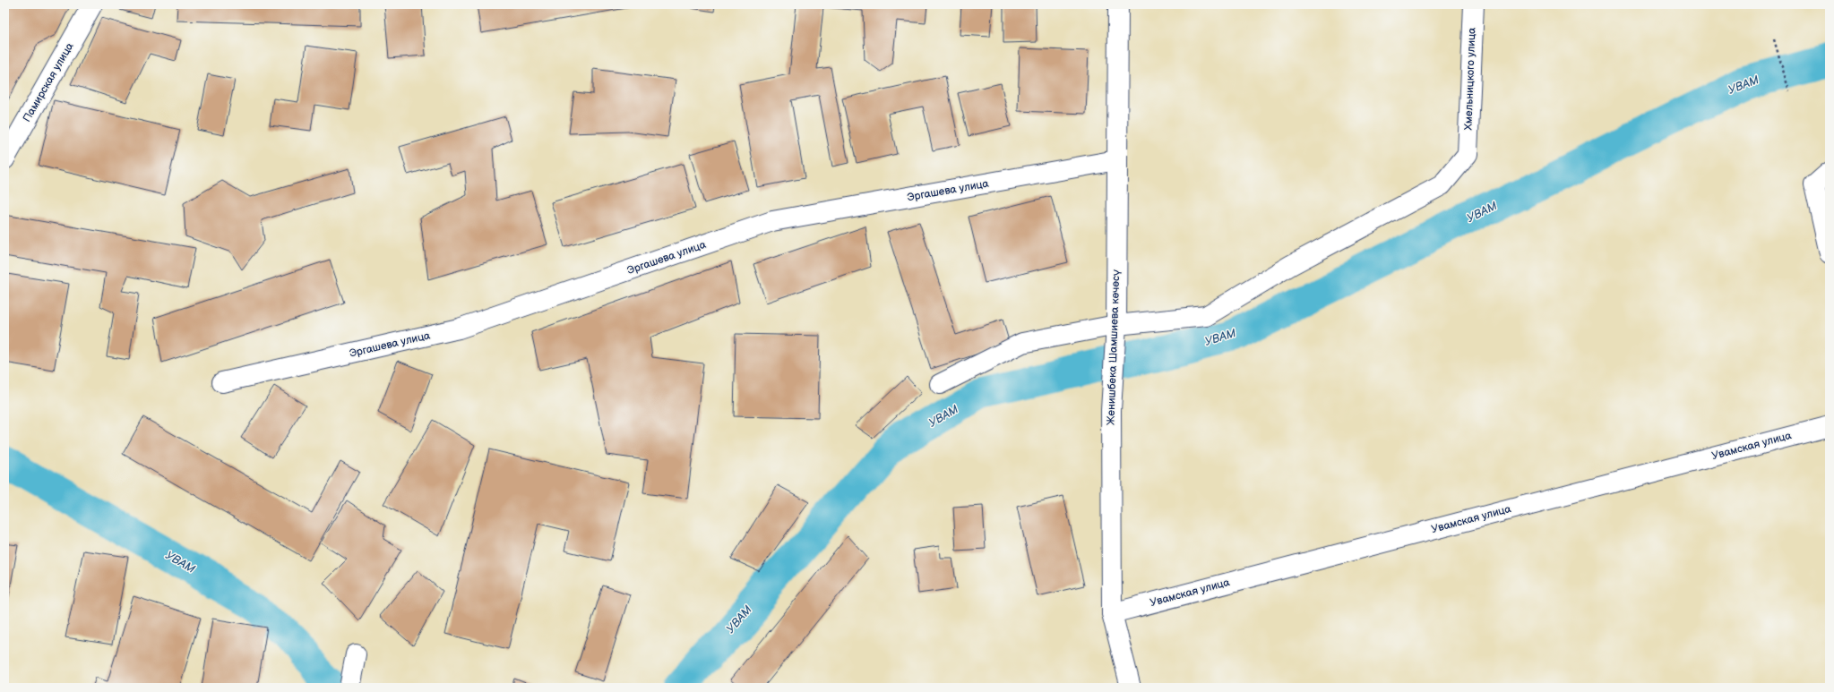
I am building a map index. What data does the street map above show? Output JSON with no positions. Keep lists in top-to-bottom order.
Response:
{
  "streets": {
    "street": [
      "Хмельницкого улица",
      "Памирская улица",
      "Эргашева улица",
      "Женишбека Шамшиева көчөсү",
      "Увамская улица"
    ]
  },
  "crossings": [
    ["Хмельницкого улица", "Женишбека Шамшиева көчөсү"],
    ["Эргашева улица", "Женишбека Шамшиева көчөсү"],
    ["Женишбека Шамшиева көчөсү", "Увамская улица"]
  ],
  "water": ["УВАМ"]
}
